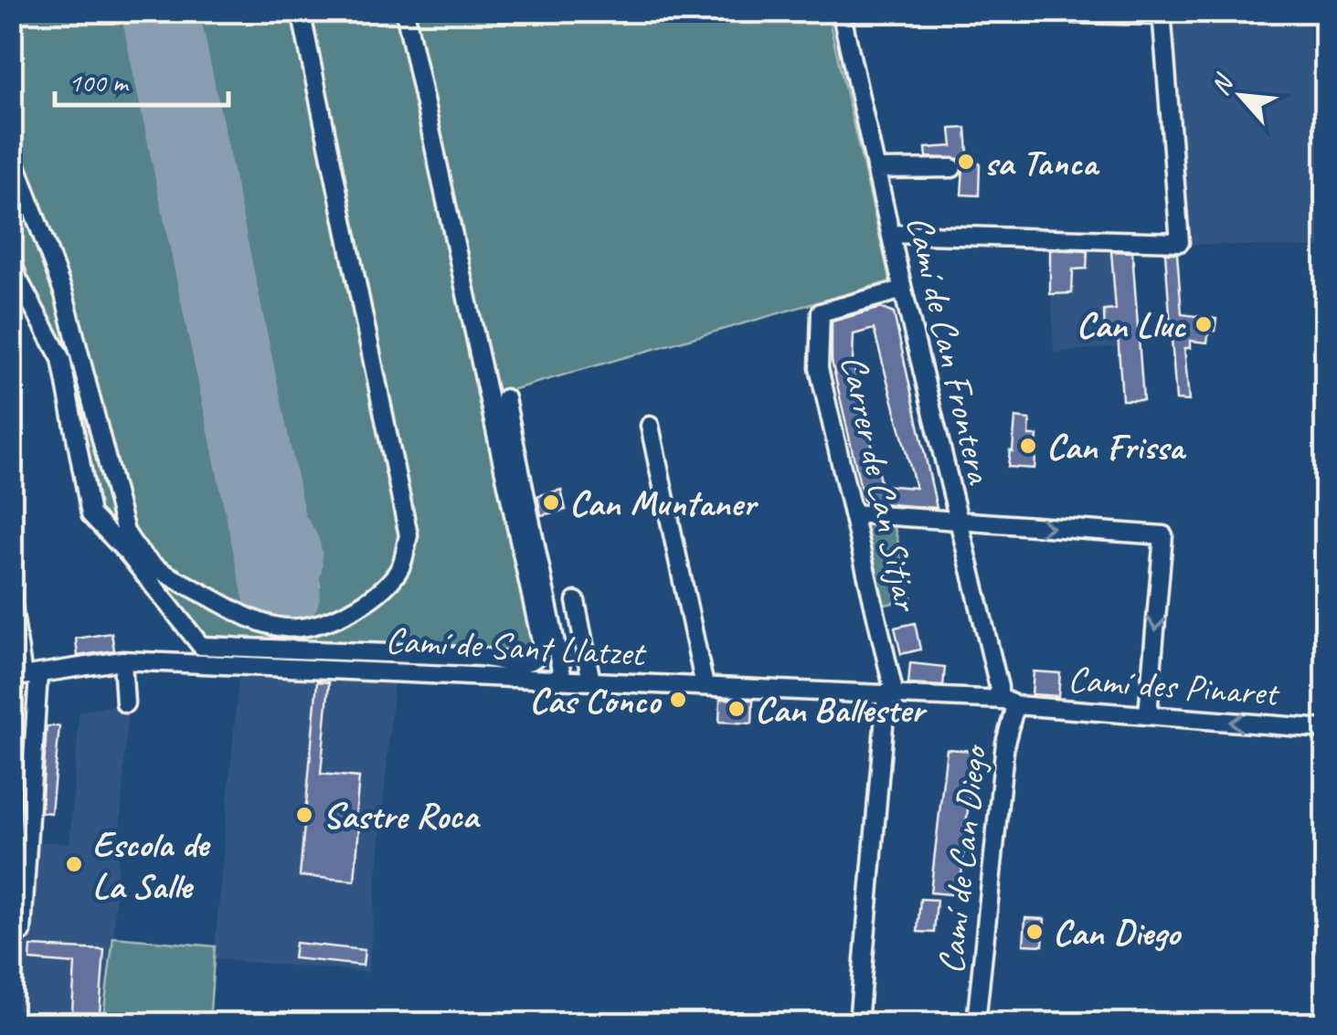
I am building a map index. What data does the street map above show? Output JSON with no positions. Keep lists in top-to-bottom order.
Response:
{
  "streets": {
    "street": [
      "Camí de Can Frontera",
      "Carrer de Can Sitjar",
      "Camí de Sant Llatzet",
      "Camí des Pinaret",
      "Camí de Can Diego"
    ]
  },
  "crossings": [
    ["Camí de Can Frontera", "Carrer de Can Sitjar"],
    ["Camí de Can Frontera", "Camí de Sant Llatzet"],
    ["Camí de Can Frontera", "Camí des Pinaret"],
    ["Camí de Can Frontera", "Camí de Can Diego"],
    ["Carrer de Can Sitjar", "Camí de Sant Llatzet"],
    ["Camí de Sant Llatzet", "Camí des Pinaret"],
    ["Camí de Sant Llatzet", "Camí de Can Diego"],
    ["Camí des Pinaret", "Camí de Can Diego"]
  ],
  "one_way": ["Camí des Pinaret"],
  "places": [
    "sa Tanca",
    "Can Lluc",
    "Can Frissa",
    "Can Muntaner",
    "Cas Conco",
    "Can Ballester",
    "Sastre Roca",
    "Escola de La Salle",
    "Can Diego"
  ],
  "scale_bar": "100 m",
  "north": "top left"
}
